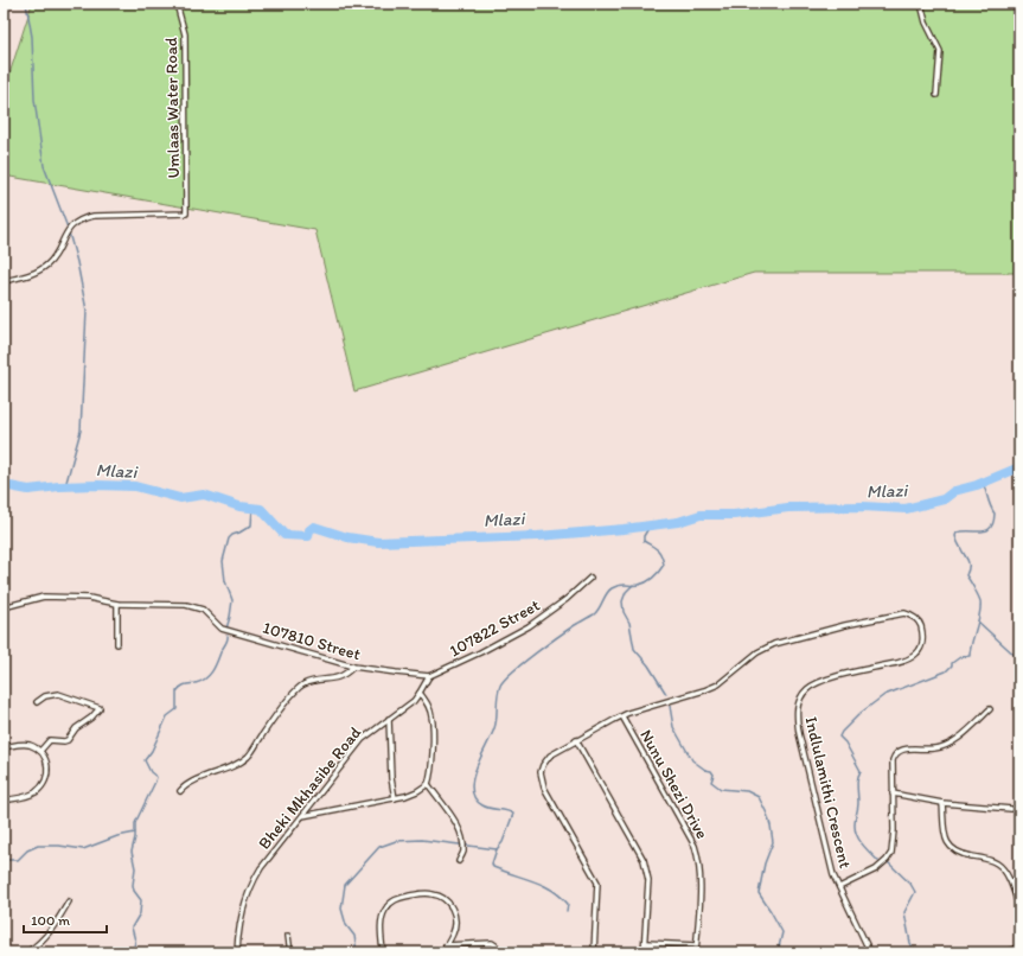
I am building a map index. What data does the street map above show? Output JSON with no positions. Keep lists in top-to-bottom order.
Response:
{
  "streets": {
    "street": [
      "Umlaas Water Road",
      "107822 Street",
      "107810 Street",
      "Nunu Shezi Drive",
      "Bheki Mkhasibe Road",
      "Indlulamithi Crescent"
    ]
  },
  "crossings": [
    ["107822 Street", "107810 Street"],
    ["107822 Street", "Bheki Mkhasibe Road"],
    ["107810 Street", "Bheki Mkhasibe Road"],
    ["Nunu Shezi Drive", "Indlulamithi Crescent"]
  ],
  "water": ["Mlazi"],
  "scale_bar": "100 m"
}
